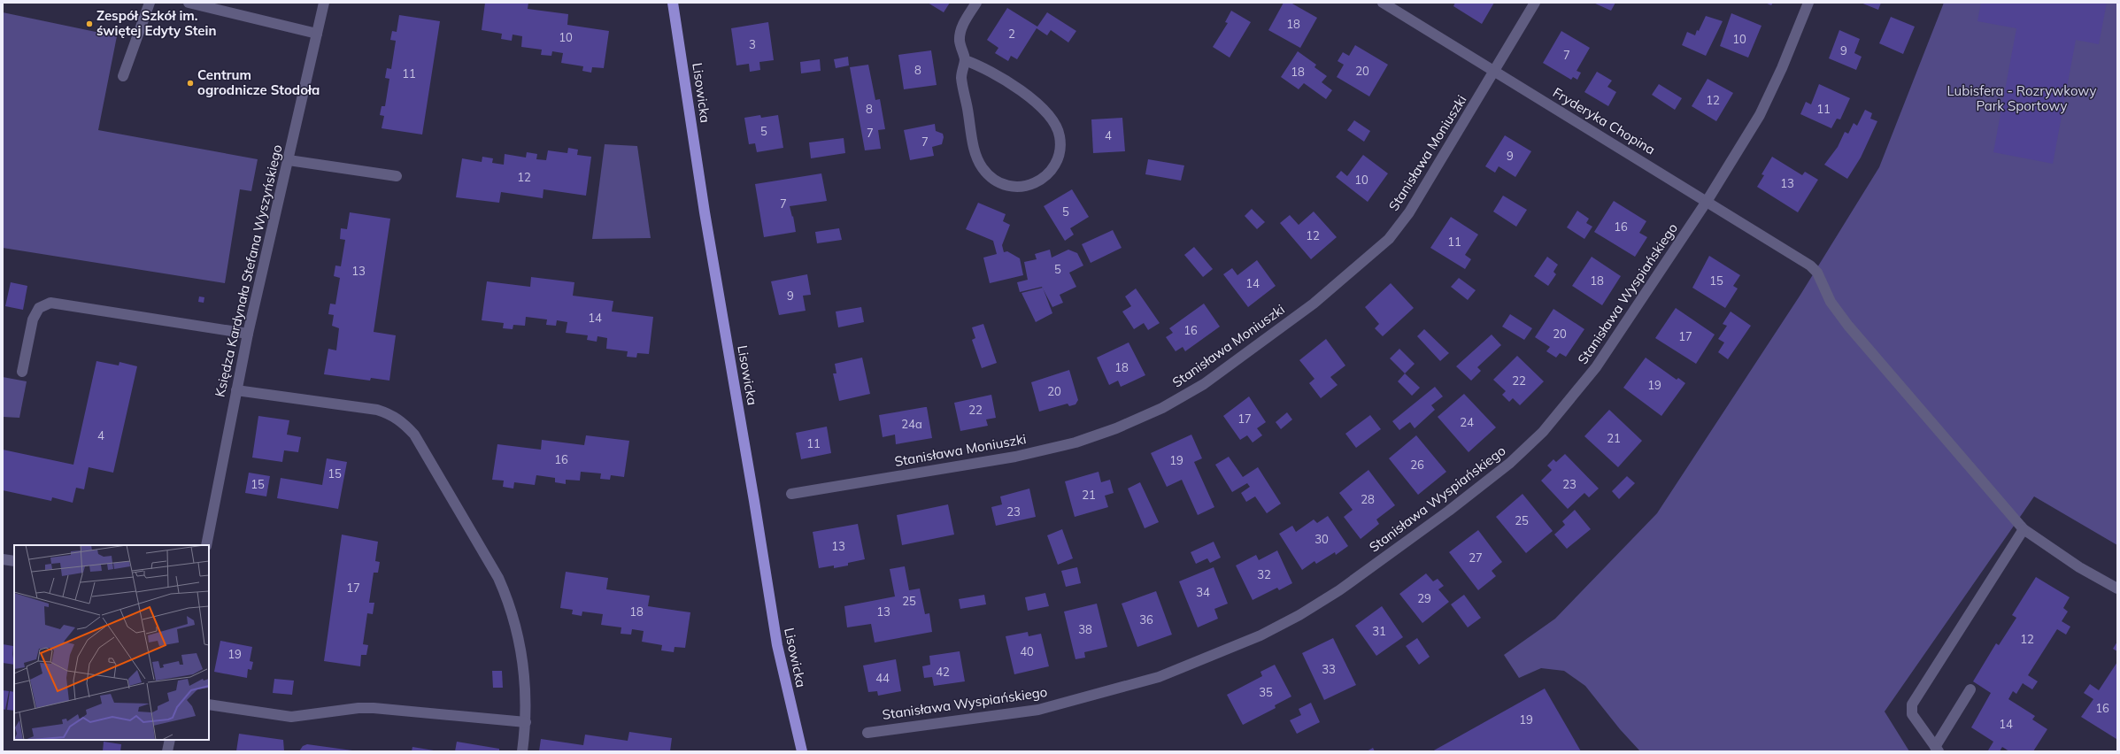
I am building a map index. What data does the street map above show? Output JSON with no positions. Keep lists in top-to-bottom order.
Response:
{
  "streets": {
    "main road": ["Lisowicka"],
    "street": [
      "Fryderyka Chopina",
      "Stanisława Moniuszki",
      "Księdza Kardynała Stefana Wyszyńskiego",
      "Stanisława Wyspiańskiego"
    ]
  },
  "crossings": [
    ["Fryderyka Chopina", "Stanisława Moniuszki"],
    ["Fryderyka Chopina", "Stanisława Wyspiańskiego"]
  ],
  "parks": ["Lubisfera - Rozrywkowy Park Sportowy"],
  "places": ["Zespół Szkół im. świętej Edyty Stein", "Centrum ogrodnicze Stodoła"],
  "house_numbers": [
    "18",
    "2",
    "10",
    "10",
    "3",
    "9",
    "7",
    "8",
    "20",
    "18",
    "11",
    "12",
    "8",
    "11",
    "5",
    "7",
    "4",
    "7",
    "9",
    "12",
    "10",
    "13",
    "7",
    "5",
    "16",
    "12",
    "11",
    "5",
    "13",
    "18",
    "15",
    "14",
    "9",
    "14",
    "16",
    "20",
    "17",
    "18",
    "22",
    "19",
    "20",
    "22",
    "17",
    "24",
    "24a",
    "4",
    "21",
    "11",
    "16",
    "19",
    "26",
    "15",
    "15",
    "23",
    "21",
    "28",
    "23",
    "25",
    "30",
    "13",
    "27",
    "32",
    "17",
    "34",
    "29",
    "25",
    "18",
    "13",
    "36",
    "38",
    "31",
    "12",
    "40",
    "19",
    "33",
    "42",
    "44",
    "35",
    "16",
    "19",
    "14"
  ]
}
